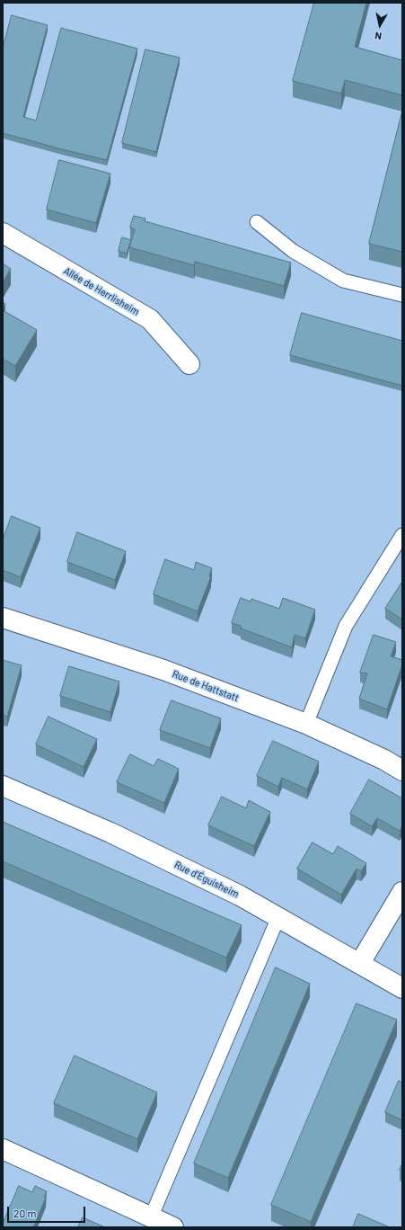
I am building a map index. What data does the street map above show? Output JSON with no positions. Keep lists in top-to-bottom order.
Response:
{
  "streets": {
    "street": ["Allée de Herrlisheim", "Rue de Hattstatt", "Rue d'Éguisheim"]
  },
  "scale_bar": "20 m",
  "north": "bottom"
}
